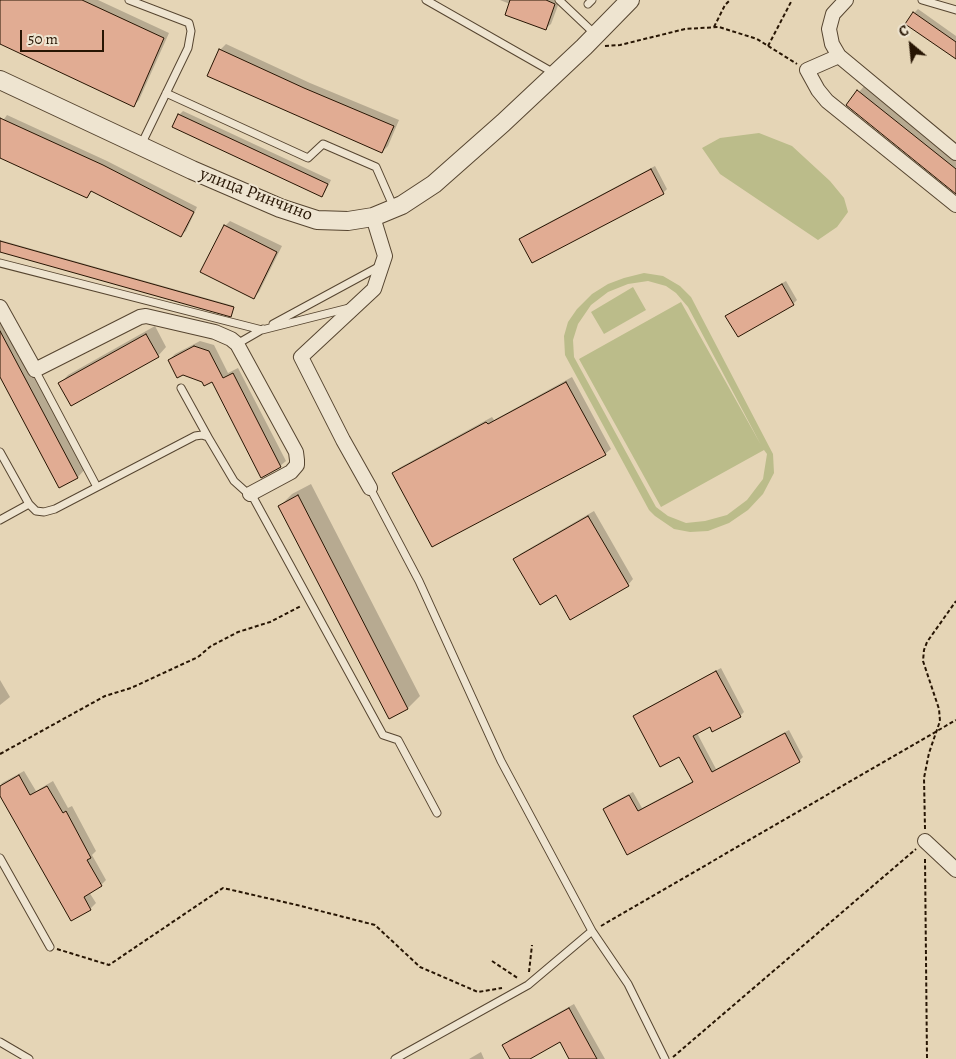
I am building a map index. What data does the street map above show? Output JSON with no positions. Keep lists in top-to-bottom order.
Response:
{
  "streets": {
    "street": ["улица Ринчино"]
  },
  "scale_bar": "50 m",
  "north": "top left"
}
